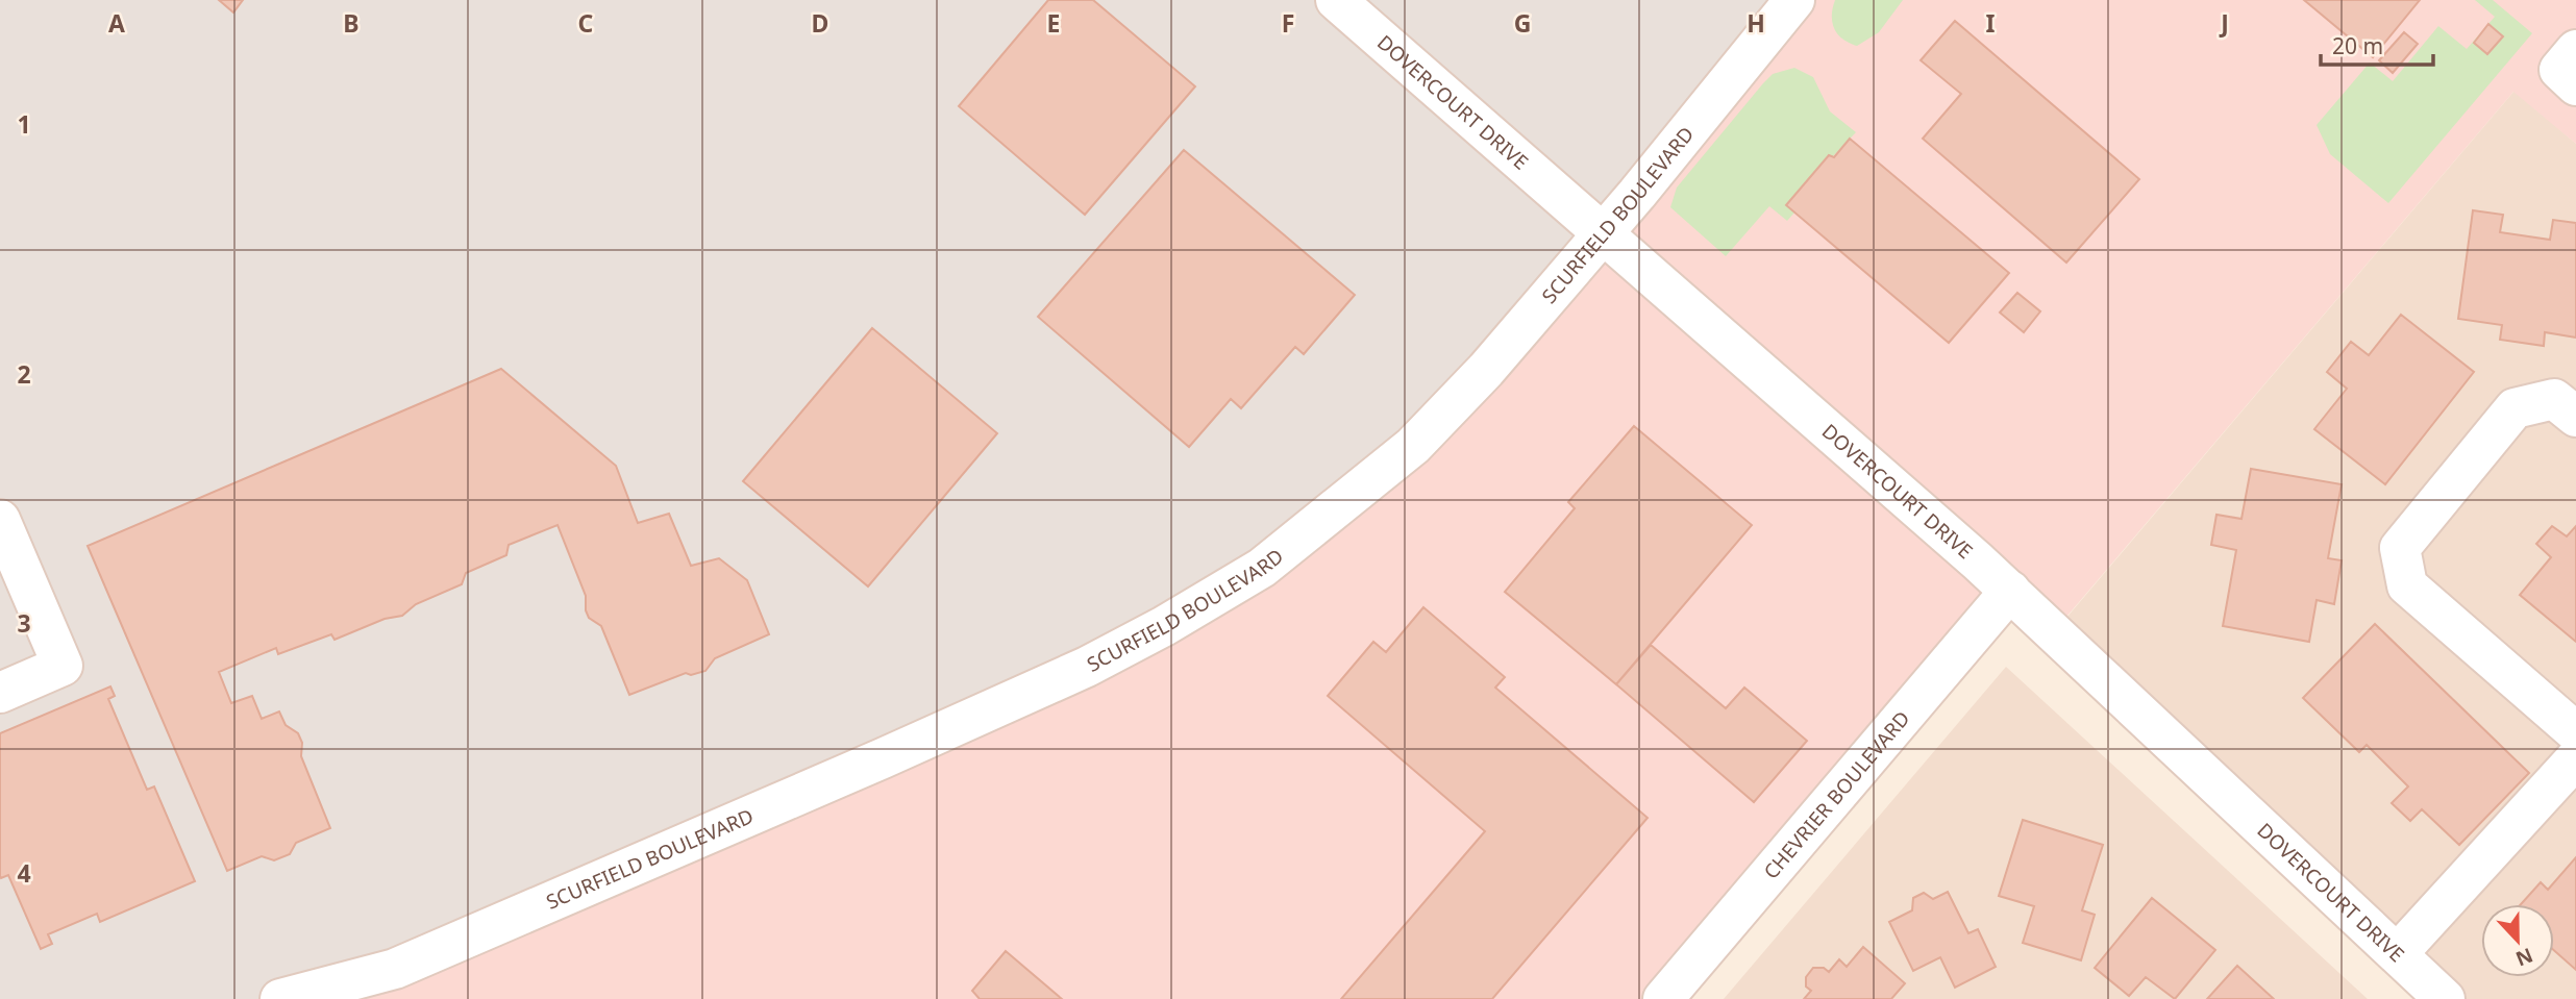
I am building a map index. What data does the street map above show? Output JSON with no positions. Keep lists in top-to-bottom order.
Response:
{
  "streets": {
    "street": ["DOVERCOURT DRIVE", "SCURFIELD BOULEVARD", "CHEVRIER BOULEVARD"]
  },
  "crossings": [
    ["DOVERCOURT DRIVE", "SCURFIELD BOULEVARD"],
    ["DOVERCOURT DRIVE", "CHEVRIER BOULEVARD"]
  ],
  "scale_bar": "20 m",
  "north": "bottom",
  "grid": {
    "columns": [
      "A",
      "B",
      "C",
      "D",
      "E",
      "F",
      "G",
      "H",
      "I",
      "J"
    ],
    "rows": [
      "1",
      "2",
      "3",
      "4"
    ]
  }
}
